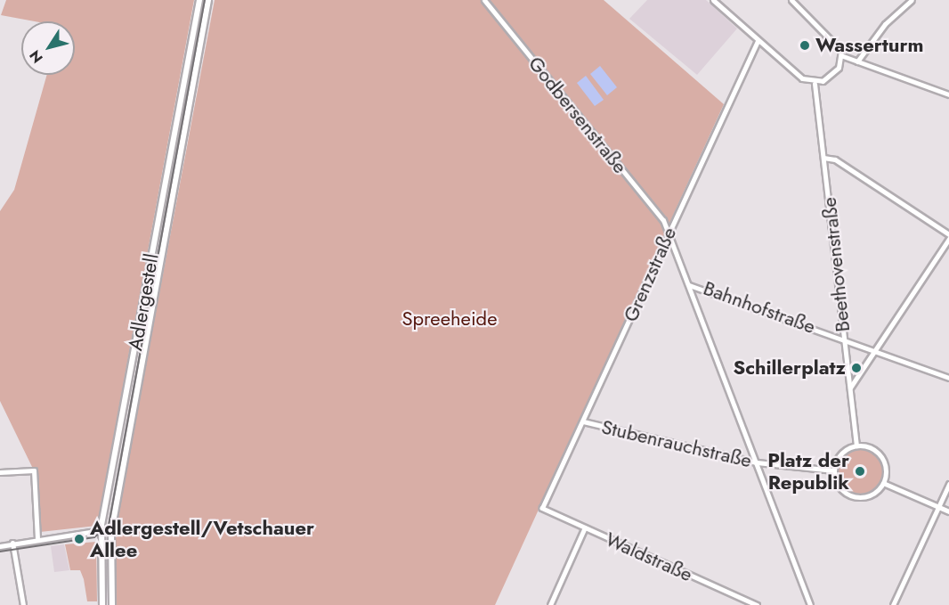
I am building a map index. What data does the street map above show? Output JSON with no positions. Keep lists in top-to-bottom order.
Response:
{
  "streets": {
    "main road": ["Adlergestell"],
    "street": [
      "Godbersenstraße",
      "Beethovenstraße",
      "Grenzstraße",
      "Bahnhofstraße",
      "Stubenrauchstraße",
      "Waldstraße"
    ]
  },
  "crossings": [
    ["Godbersenstraße", "Grenzstraße"],
    ["Godbersenstraße", "Bahnhofstraße"],
    ["Godbersenstraße", "Stubenrauchstraße"],
    ["Beethovenstraße", "Bahnhofstraße"],
    ["Beethovenstraße", "Stubenrauchstraße"],
    ["Grenzstraße", "Stubenrauchstraße"],
    ["Grenzstraße", "Waldstraße"]
  ],
  "parks": ["Spreeheide"],
  "places": [
    "Wasserturm",
    "Schillerplatz",
    "Platz der Republik",
    "Adlergestell/Vetschauer Allee"
  ],
  "north": "bottom left"
}
